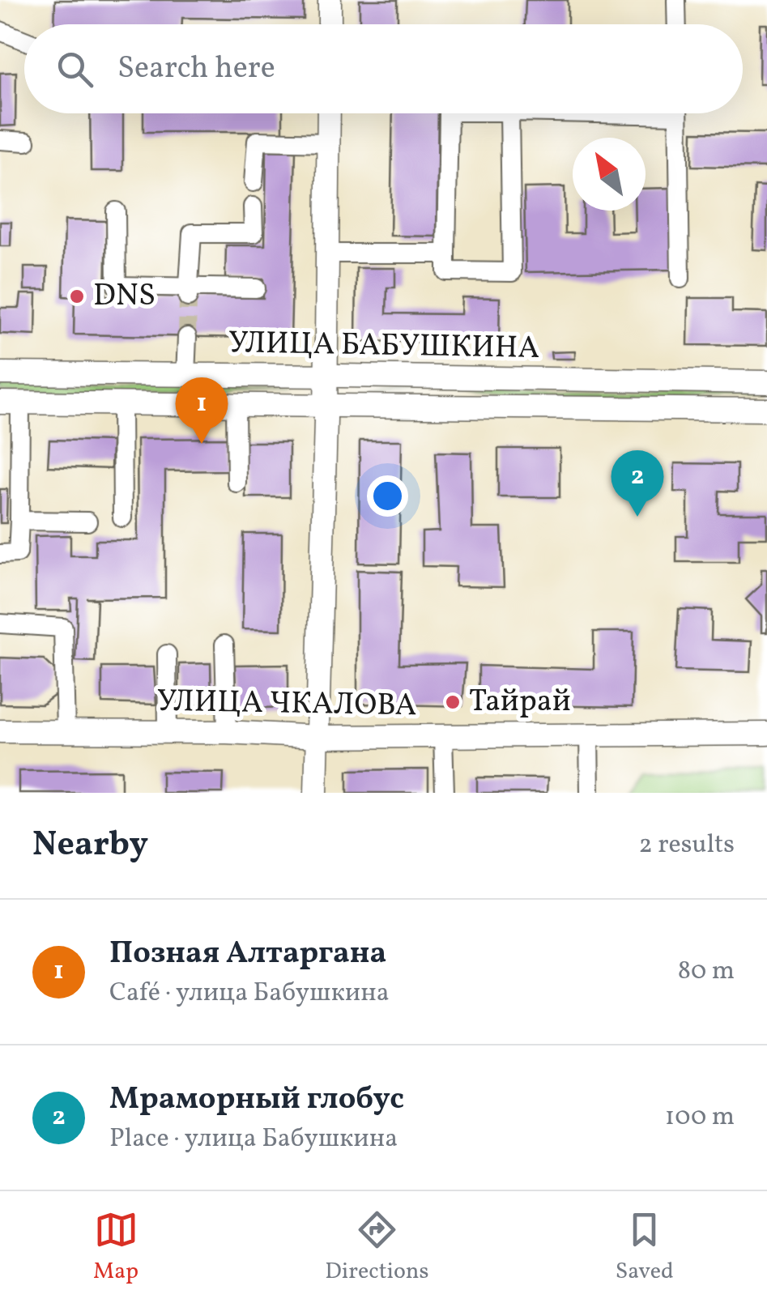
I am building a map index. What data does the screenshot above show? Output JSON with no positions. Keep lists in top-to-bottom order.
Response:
{
  "streets": {
    "main road": ["УЛИЦА БАБУШКИНА", "УЛИЦА ЧКАЛОВА"]
  },
  "places": ["DNS", "Тайрай"],
  "north": "top left",
  "page": {
    "search": "Search here",
    "pins": ["1", "2"],
    "heading": ["Nearby", "2 results"],
    "list": [
      {
        "mark": "1",
        "name": "Позная Алтаргана",
        "note": "Café · улица Бабушкина",
        "value": "80 m"
      },
      {
        "mark": "2",
        "name": "Мраморный глобус",
        "note": "Place · улица Бабушкина",
        "value": "100 m"
      }
    ],
    "nav": ["Map", "Directions", "Saved"]
  }
}
